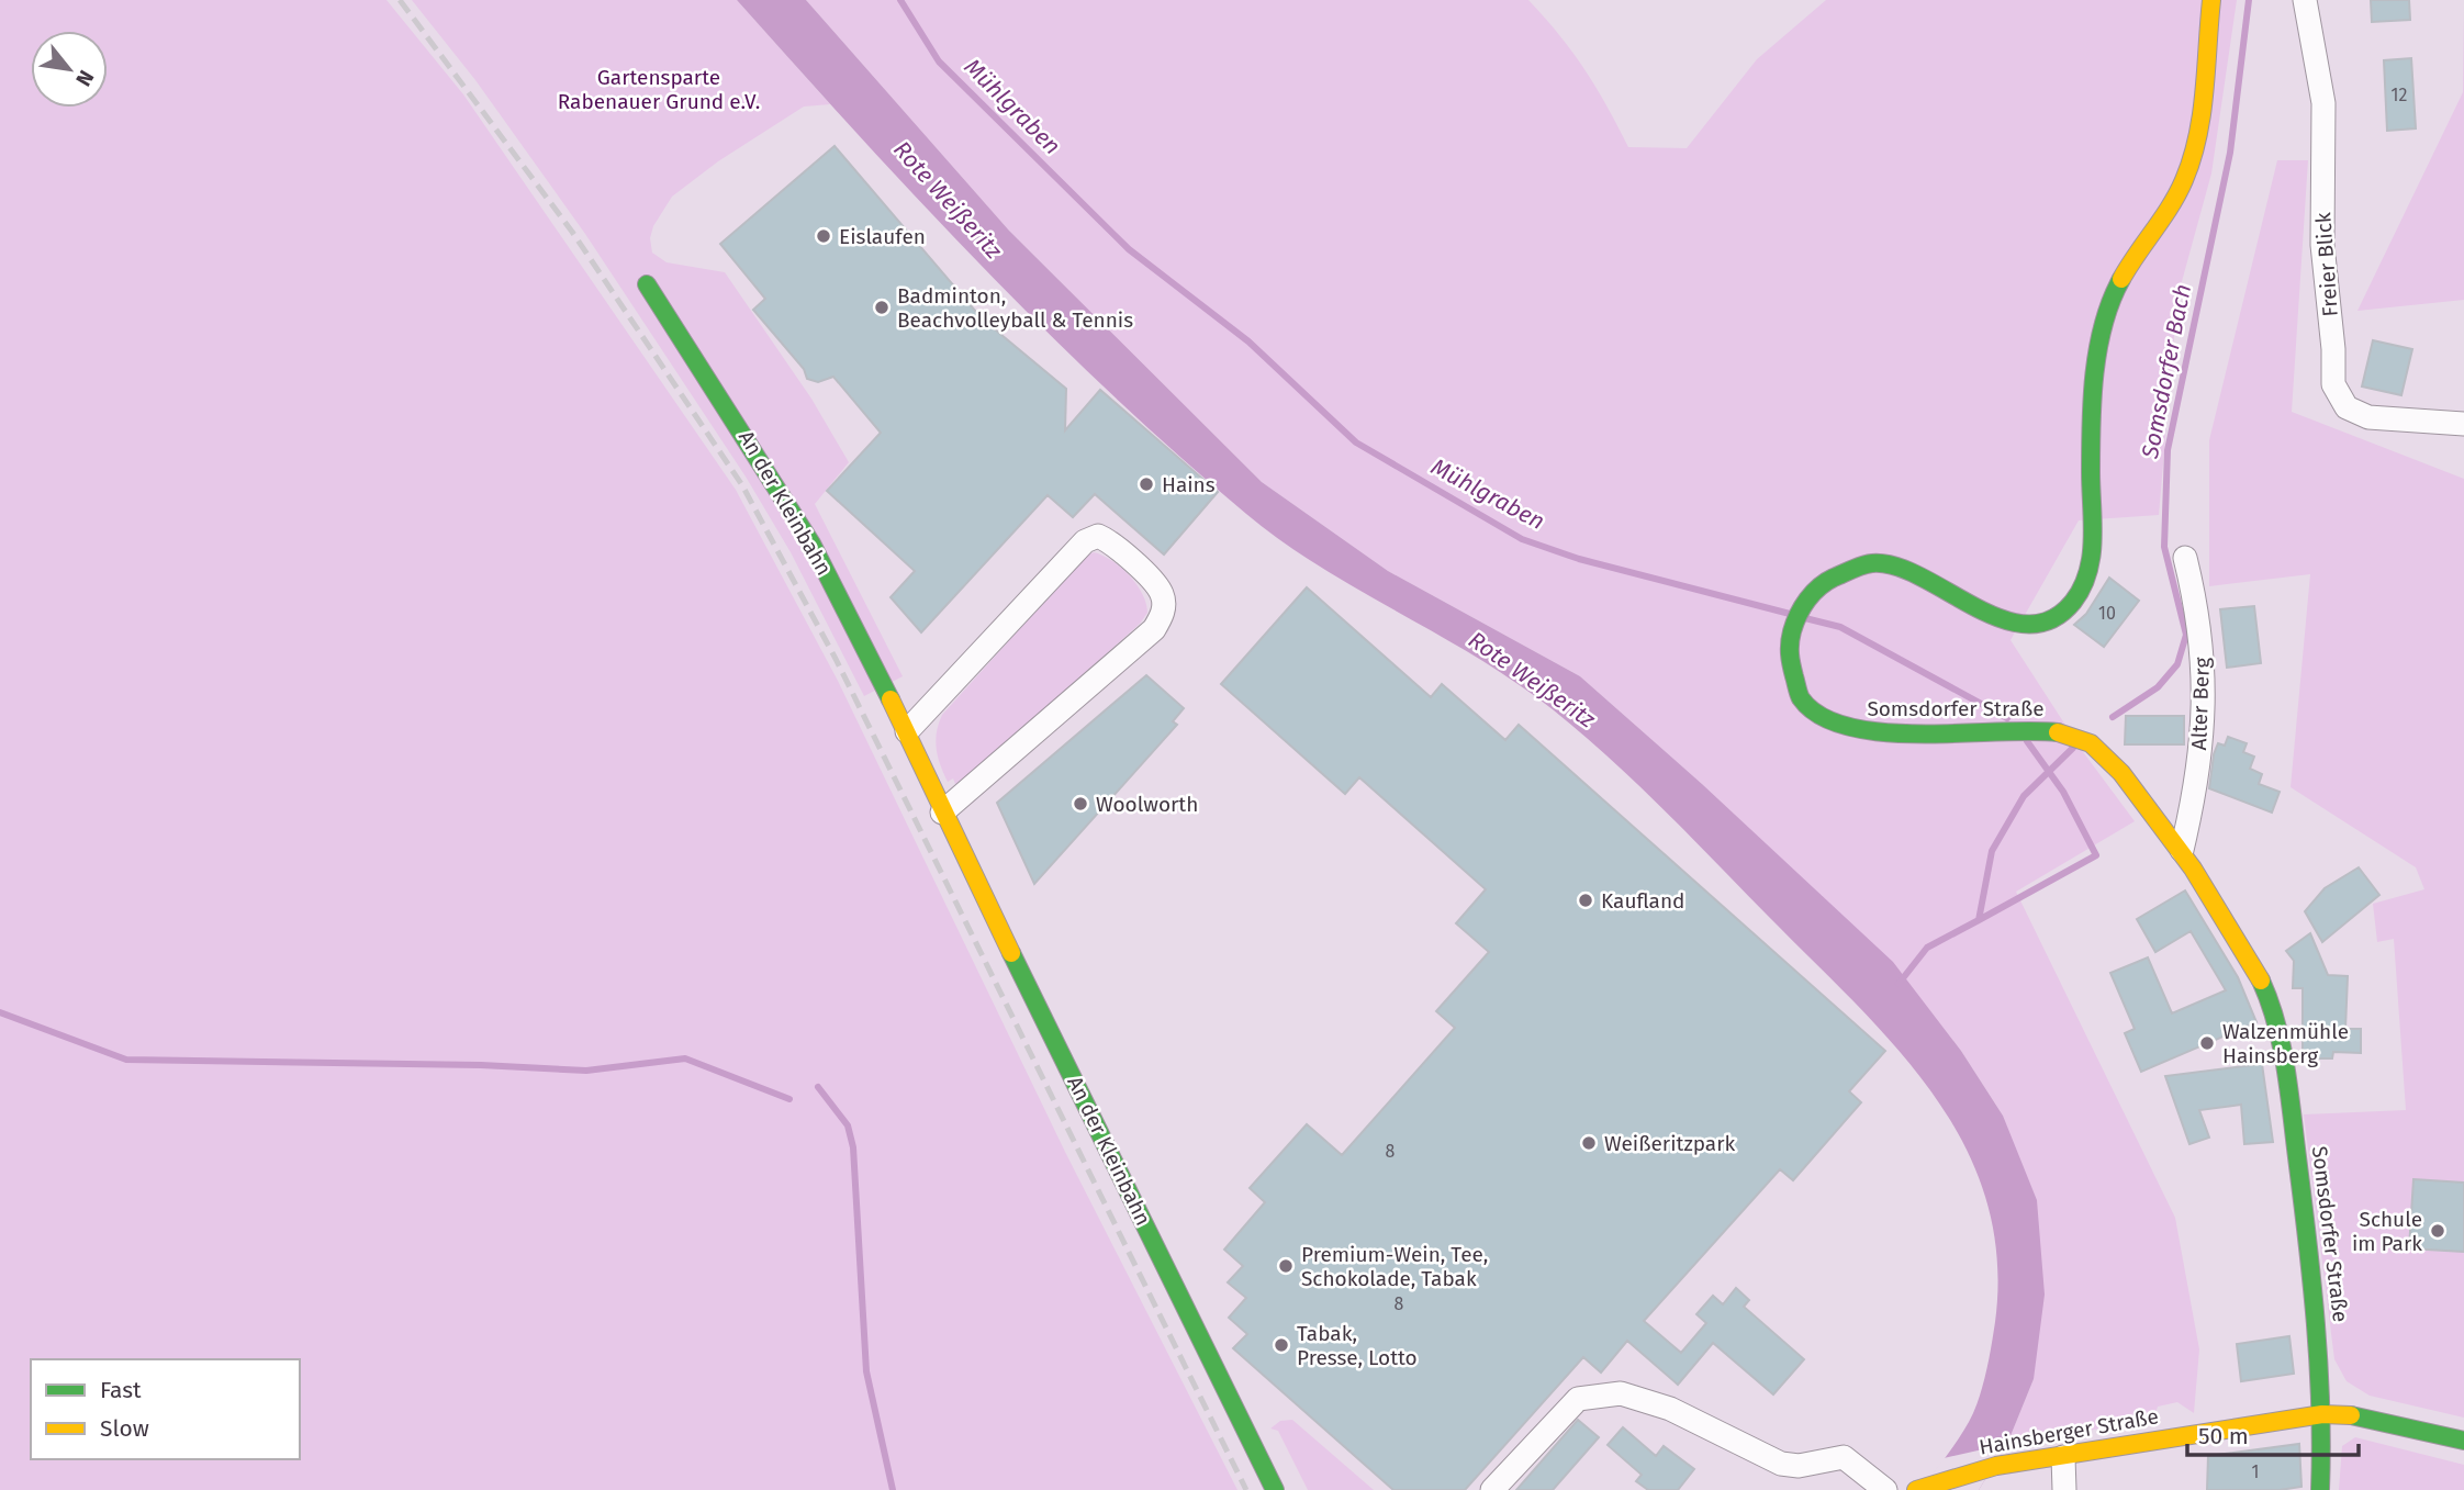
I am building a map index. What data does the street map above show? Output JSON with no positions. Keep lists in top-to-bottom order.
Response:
{
  "streets": {
    "street": [
      "Freier Blick",
      "An der Kleinbahn",
      "Alter Berg",
      "Somsdorfer Straße",
      "Hainsberger Straße"
    ]
  },
  "crossings": [
    ["Alter Berg", "Somsdorfer Straße"],
    ["Somsdorfer Straße", "Hainsberger Straße"]
  ],
  "water": ["Mühlgraben", "Rote Weißeritz", "Somsdorfer Bach"],
  "parks": ["Gartensparte Rabenauer Grund e.V."],
  "places": [
    "Eislaufen",
    "Badminton, Beachvolleyball & Tennis",
    "Hains",
    "Woolworth",
    "Kaufland",
    "Walzenmühle Hainsberg",
    "Weißeritzpark",
    "Schule im Park",
    "Premium-Wein, Tee, Schokolade, Tabak",
    "Tabak, Presse, Lotto"
  ],
  "house_numbers": [
    "12",
    "10",
    "8",
    "8",
    "1"
  ],
  "legend": ["Fast", "Slow"],
  "scale_bar": "50 m",
  "north": "bottom right"
}
